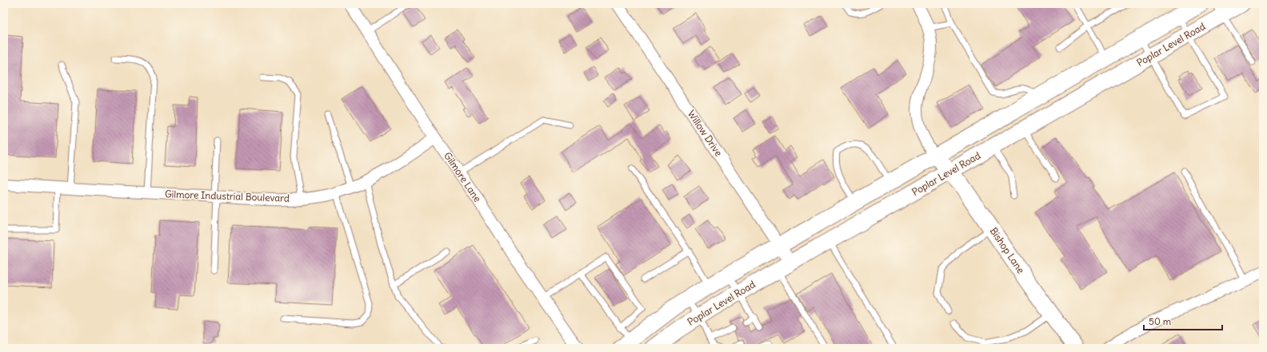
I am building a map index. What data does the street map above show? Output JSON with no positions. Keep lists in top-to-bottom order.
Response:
{
  "streets": {
    "main road": ["Poplar Level Road", "Bishop Lane"],
    "street": ["Willow Drive", "Gilmore Lane", "Gilmore Industrial Boulevard"]
  },
  "crossings": [
    ["Poplar Level Road", "Willow Drive"],
    ["Poplar Level Road", "Bishop Lane"],
    ["Gilmore Lane", "Gilmore Industrial Boulevard"]
  ],
  "scale_bar": "50 m"
}
